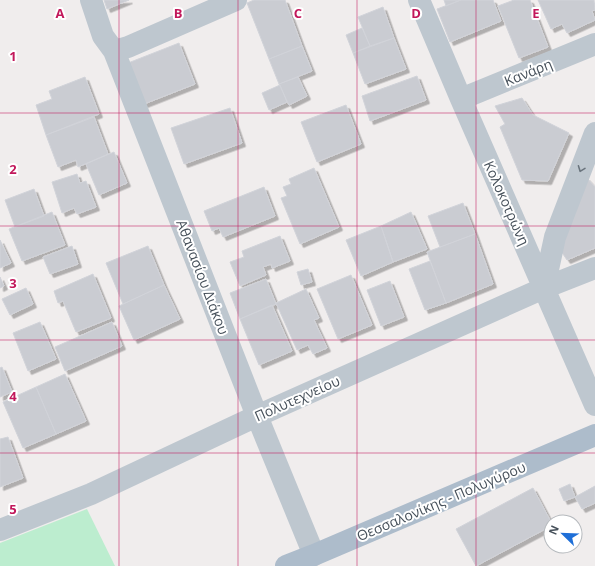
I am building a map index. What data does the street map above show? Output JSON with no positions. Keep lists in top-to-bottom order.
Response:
{
  "streets": {
    "main road": ["Θεσσαλονίκης - Πολυγύρου"],
    "street": [
      "Κανάρη",
      "Κολοκοτρώνη",
      "Αθανασίου Διάκου",
      "Πολυτεχνείου"
    ]
  },
  "crossings": [
    ["Κανάρη", "Κολοκοτρώνη"],
    ["Κολοκοτρώνη", "Πολυτεχνείου"],
    ["Αθανασίου Διάκου", "Πολυτεχνείου"],
    ["Αθανασίου Διάκου", "Θεσσαλονίκης - Πολυγύρου"]
  ],
  "north": "top left",
  "grid": {
    "columns": [
      "A",
      "B",
      "C",
      "D",
      "E"
    ],
    "rows": [
      "1",
      "2",
      "3",
      "4",
      "5"
    ]
  }
}
